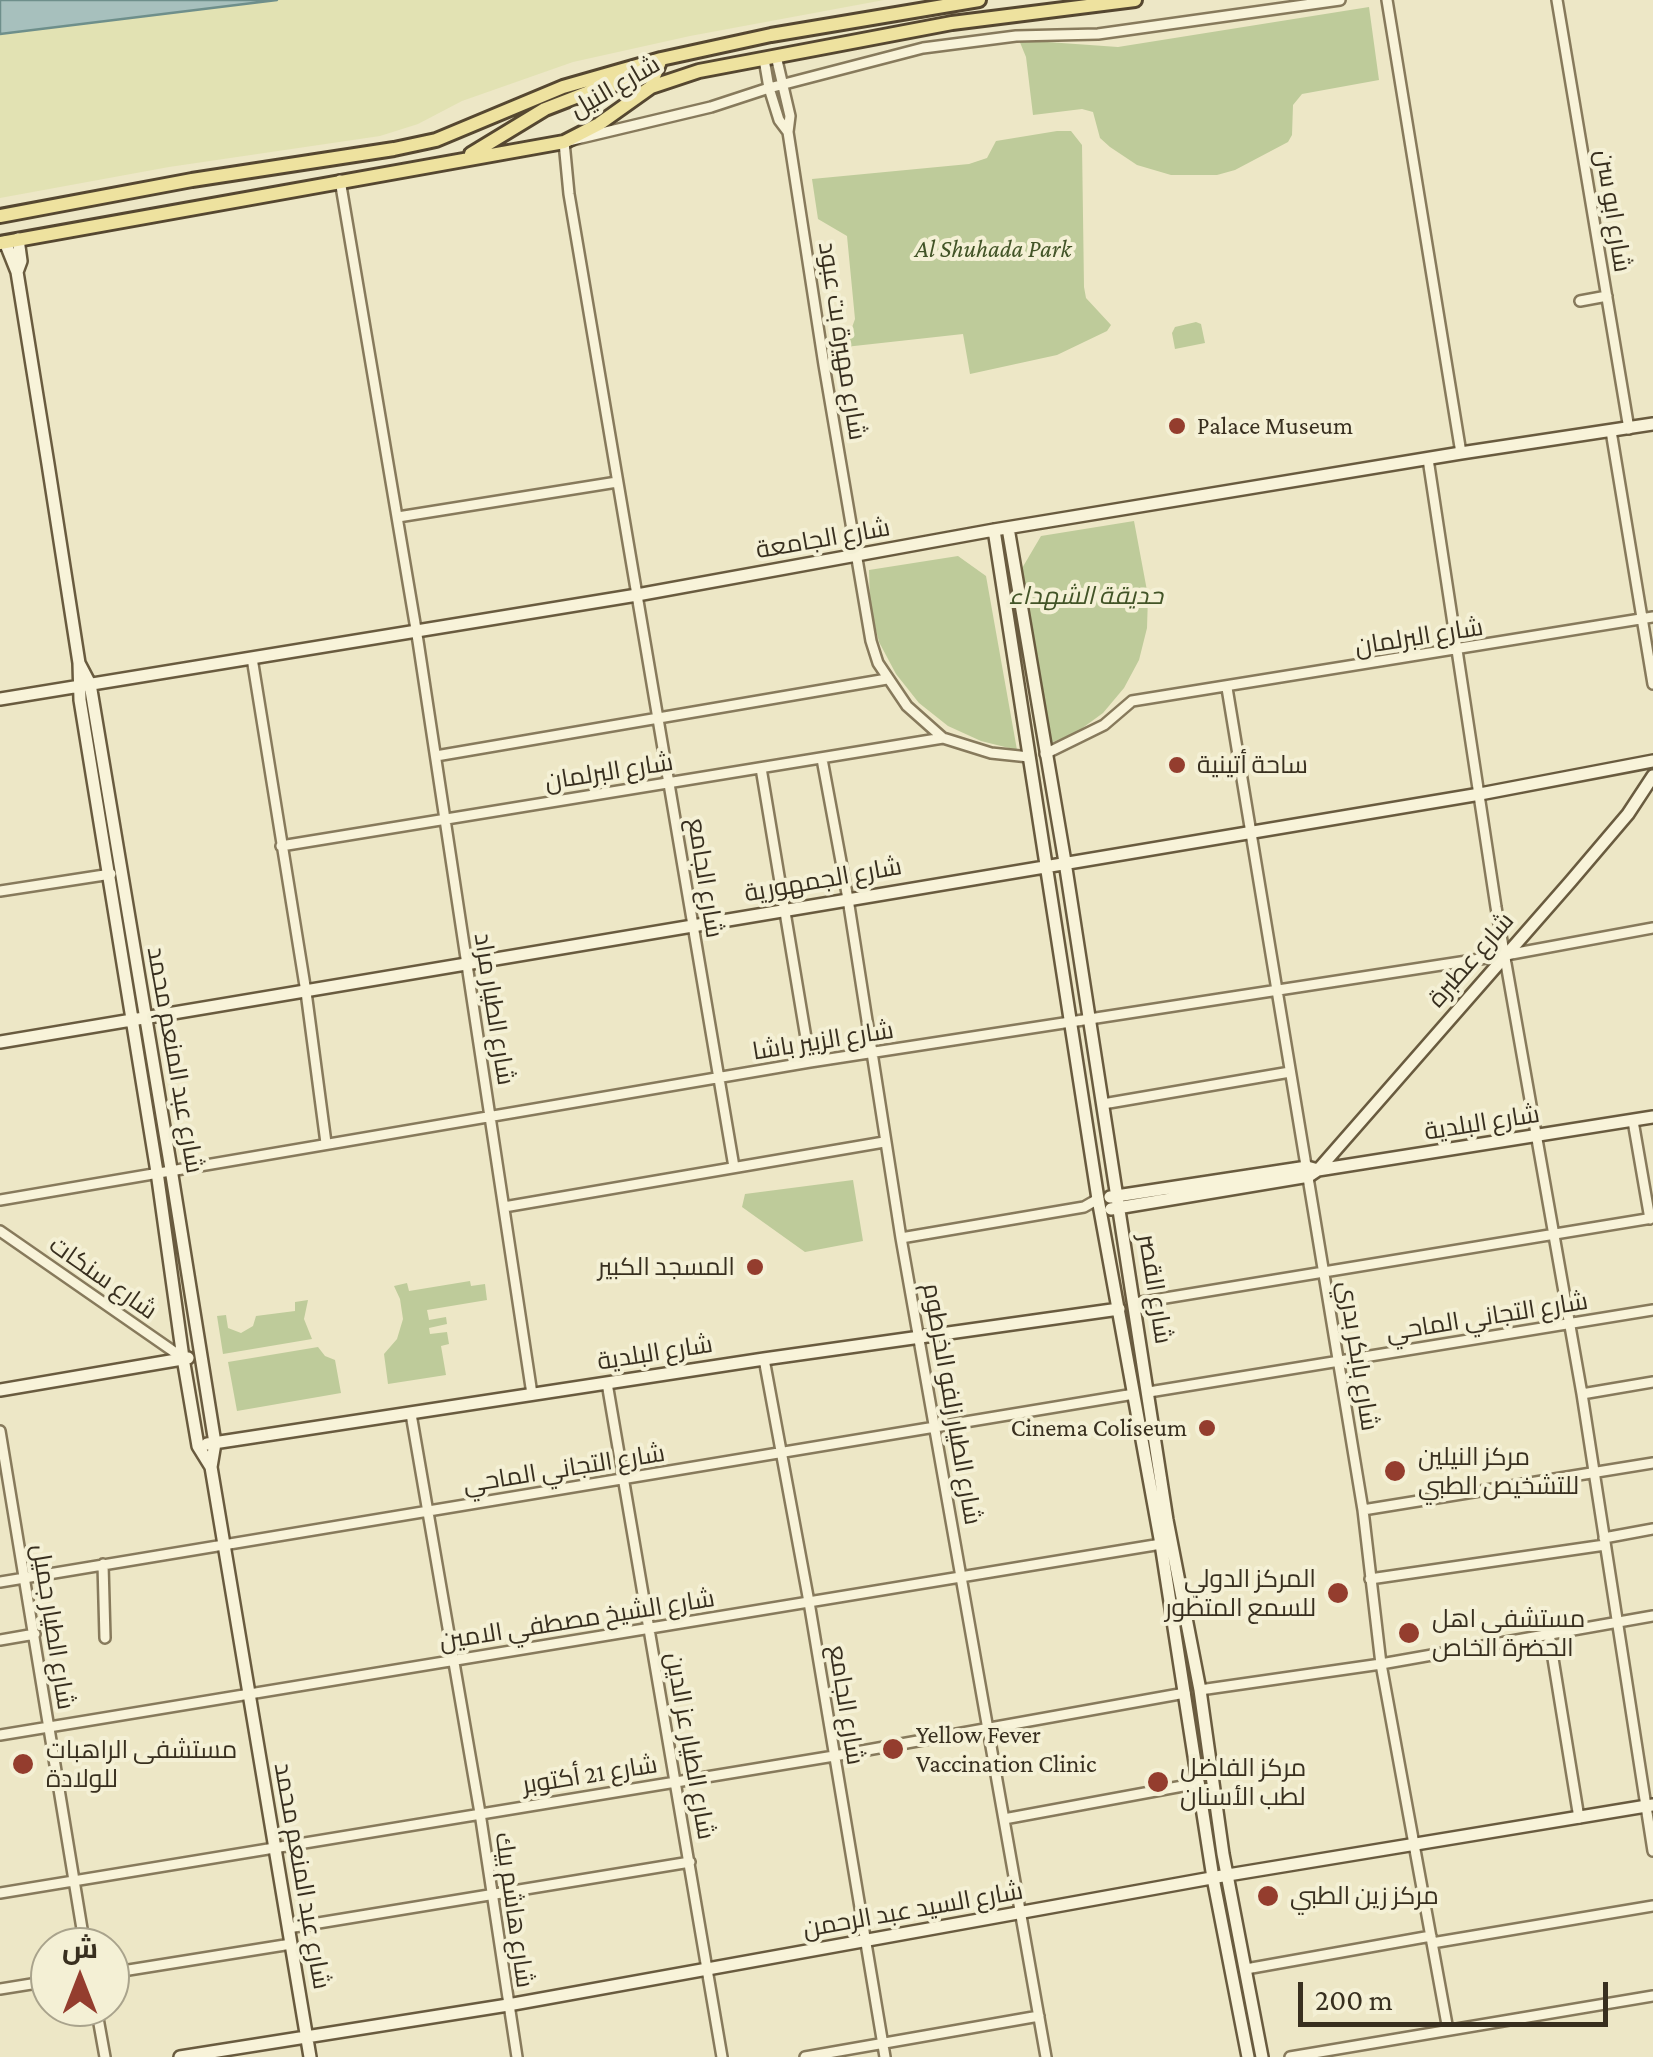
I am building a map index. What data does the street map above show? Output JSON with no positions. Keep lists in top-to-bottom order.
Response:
{
  "streets": {
    "main road": [
      "شارع النيل",
      "شارع الجامعة",
      "شارع الجمهورية",
      "شارع عطبرة",
      "شارع عبد المنعم محمد",
      "شارع البلدية",
      "شارع القصر",
      "شارع السيد عبد الرحمن"
    ],
    "street": [
      "شارع ابو سن",
      "شارع مهيرة بت عبود",
      "شارع البرلمان",
      "شارع الجامع",
      "شارع الطيار مراد",
      "شارع الزبير باشا",
      "شارع سنكات",
      "شارع التجاني الماحي",
      "شارع بابكر بدري",
      "شارع الطيار زلفو الخرطوم",
      "شارع الشيخ مصطفي الامين",
      "شارع الطيار جميل",
      "شارع الطيار عز الدين",
      "شارع 21 أكتوبر",
      "شارع هاشم بيك"
    ]
  },
  "crossings": [
    ["شارع النيل", "شارع الجامع"],
    ["شارع النيل", "شارع الطيار مراد"],
    ["شارع النيل", "شارع عبد المنعم محمد"],
    ["شارع ابو سن", "شارع الجامعة"],
    ["شارع مهيرة بت عبود", "شارع الجامعة"],
    ["شارع مهيرة بت عبود", "شارع البرلمان"],
    ["شارع الجامعة", "شارع الجامع"],
    ["شارع الجامعة", "شارع الطيار مراد"],
    ["شارع الجامعة", "شارع عبد المنعم محمد"],
    ["شارع الجامعة", "شارع القصر"],
    ["شارع البرلمان", "شارع الجامع"],
    ["شارع البرلمان", "شارع الطيار مراد"],
    ["شارع البرلمان", "شارع القصر"],
    ["شارع البرلمان", "شارع بابكر بدري"],
    ["شارع البرلمان", "شارع الطيار زلفو الخرطوم"],
    ["شارع الجامع", "شارع الجمهورية"],
    ["شارع الجامع", "شارع الزبير باشا"],
    ["شارع الجامع", "شارع البلدية"],
    ["شارع الجامع", "شارع التجاني الماحي"],
    ["شارع الجامع", "شارع الشيخ مصطفي الامين"],
    ["شارع الجامع", "شارع 21 أكتوبر"],
    ["شارع الجامع", "شارع السيد عبد الرحمن"],
    ["شارع الجمهورية", "شارع الطيار مراد"],
    ["شارع الجمهورية", "شارع عبد المنعم محمد"],
    ["شارع الجمهورية", "شارع القصر"],
    ["شارع الجمهورية", "شارع بابكر بدري"],
    ["شارع الجمهورية", "شارع الطيار زلفو الخرطوم"],
    ["شارع عطبرة", "شارع الزبير باشا"],
    ["شارع عطبرة", "شارع البلدية"],
    ["شارع عطبرة", "شارع بابكر بدري"],
    ["شارع الطيار مراد", "شارع الزبير باشا"],
    ["شارع الطيار مراد", "شارع البلدية"],
    ["شارع الزبير باشا", "شارع عبد المنعم محمد"],
    ["شارع الزبير باشا", "شارع القصر"],
    ["شارع الزبير باشا", "شارع بابكر بدري"],
    ["شارع الزبير باشا", "شارع الطيار زلفو الخرطوم"],
    ["شارع عبد المنعم محمد", "شارع البلدية"],
    ["شارع عبد المنعم محمد", "شارع سنكات"],
    ["شارع عبد المنعم محمد", "شارع التجاني الماحي"],
    ["شارع عبد المنعم محمد", "شارع الشيخ مصطفي الامين"],
    ["شارع عبد المنعم محمد", "شارع 21 أكتوبر"],
    ["شارع عبد المنعم محمد", "شارع السيد عبد الرحمن"],
    ["شارع البلدية", "شارع القصر"],
    ["شارع البلدية", "شارع بابكر بدري"],
    ["شارع البلدية", "شارع الطيار زلفو الخرطوم"],
    ["شارع البلدية", "شارع الطيار عز الدين"],
    ["شارع البلدية", "شارع هاشم بيك"],
    ["شارع القصر", "شارع التجاني الماحي"],
    ["شارع القصر", "شارع الشيخ مصطفي الامين"],
    ["شارع القصر", "شارع 21 أكتوبر"],
    ["شارع القصر", "شارع السيد عبد الرحمن"],
    ["شارع التجاني الماحي", "شارع بابكر بدري"],
    ["شارع التجاني الماحي", "شارع الطيار زلفو الخرطوم"],
    ["شارع التجاني الماحي", "شارع الطيار جميل"],
    ["شارع التجاني الماحي", "شارع الطيار عز الدين"],
    ["شارع التجاني الماحي", "شارع هاشم بيك"],
    ["شارع بابكر بدري", "شارع السيد عبد الرحمن"],
    ["شارع الطيار زلفو الخرطوم", "شارع الشيخ مصطفي الامين"],
    ["شارع الطيار زلفو الخرطوم", "شارع 21 أكتوبر"],
    ["شارع الطيار زلفو الخرطوم", "شارع السيد عبد الرحمن"],
    ["شارع الشيخ مصطفي الامين", "شارع الطيار جميل"],
    ["شارع الشيخ مصطفي الامين", "شارع الطيار عز الدين"],
    ["شارع الشيخ مصطفي الامين", "شارع هاشم بيك"],
    ["شارع الطيار جميل", "شارع 21 أكتوبر"],
    ["شارع الطيار عز الدين", "شارع 21 أكتوبر"],
    ["شارع الطيار عز الدين", "شارع السيد عبد الرحمن"],
    ["شارع 21 أكتوبر", "شارع هاشم بيك"],
    ["شارع هاشم بيك", "شارع السيد عبد الرحمن"]
  ],
  "parks": ["Al Shuhada Park", "حديقة الشهداء"],
  "places": [
    "Palace Museum",
    "ساحة أتينية",
    "المسجد الكبير",
    "Cinema Coliseum",
    "مركز النيلين للتشخيص الطبي",
    "المركز الدولي للسمع المتطور",
    "مستشفى اهل الحضرة الخاص",
    "Yellow Fever Vaccination Clinic",
    "مستشفى الراهبات للولادة",
    "مركز الفاضل لطب الأسنان",
    "مركز زين الطبي"
  ],
  "scale_bar": "200 m",
  "north": "top"
}
